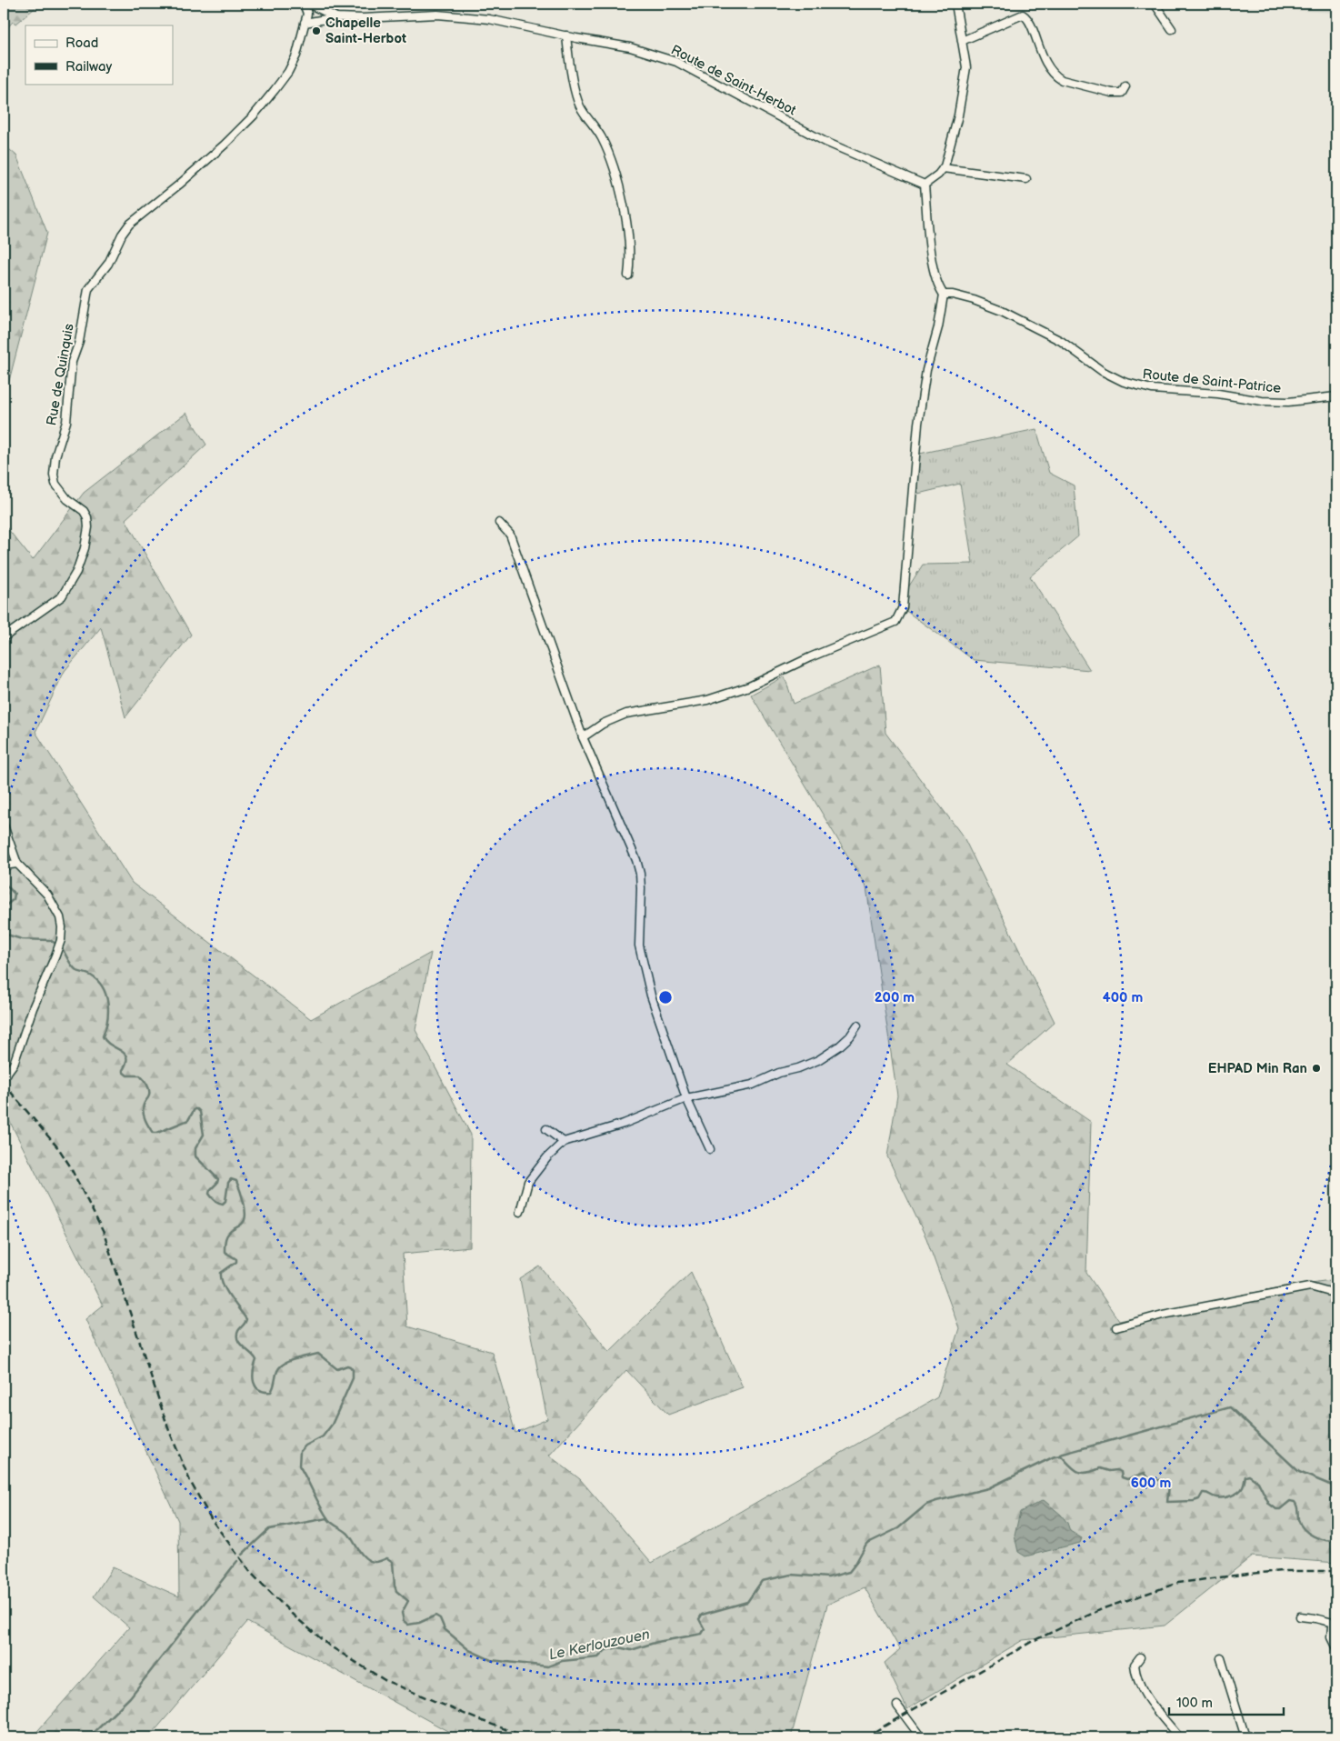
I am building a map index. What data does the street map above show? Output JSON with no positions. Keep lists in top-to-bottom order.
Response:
{
  "streets": {
    "street": ["Route de Saint-Herbot", "Rue de Quinquis", "Route de Saint-Patrice"]
  },
  "water": ["Le Kerlouzouen"],
  "places": ["Chapelle Saint-Herbot", "EHPAD Min Ran"],
  "legend": ["Road", "Railway"],
  "scale_bar": "100 m",
  "rings": ["200 m", "400 m", "600 m"]
}
